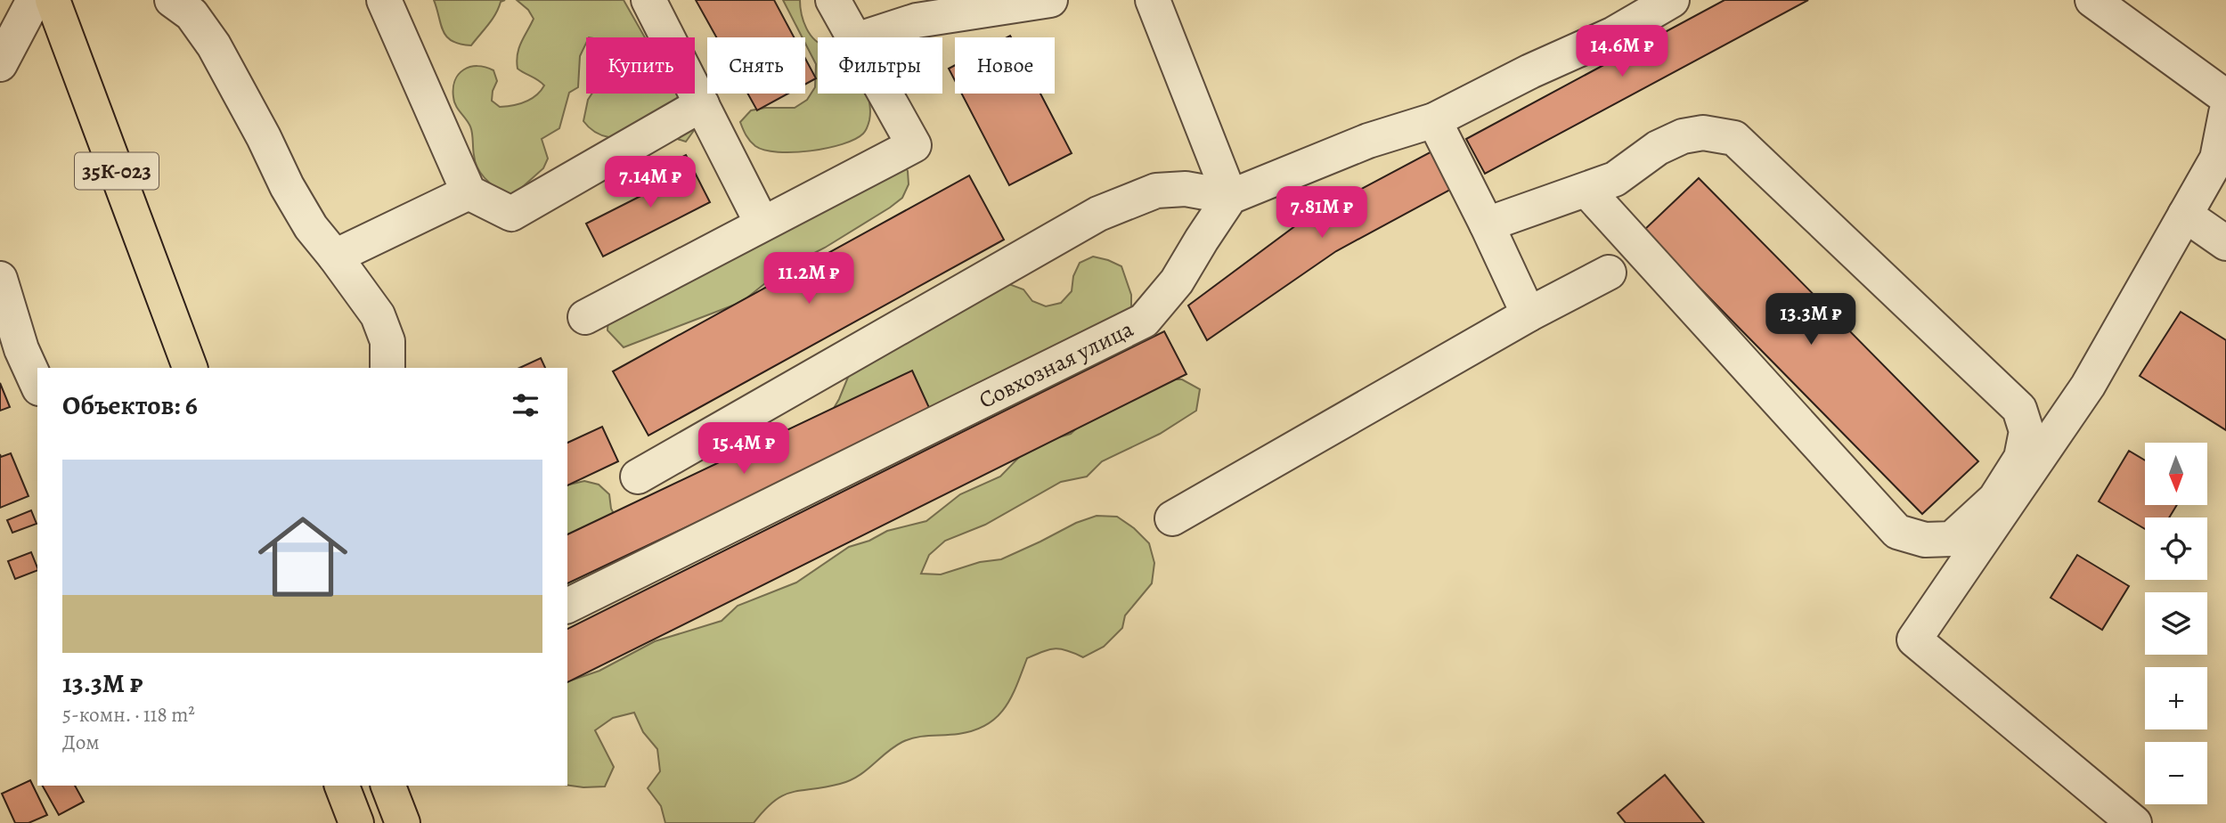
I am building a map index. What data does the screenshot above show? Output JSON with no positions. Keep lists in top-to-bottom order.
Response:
{
  "streets": {
    "main road": ["35К-023"],
    "street": ["Совхозная улица"]
  },
  "north": "bottom",
  "page": {
    "price": [
      "14.6M ₽",
      "7.14M ₽",
      "7.81M ₽",
      "11.2M ₽",
      "13.3M ₽",
      "15.4M ₽"
    ],
    "chip": [
      "Купить",
      "Снять",
      "Фильтры",
      "Новое"
    ],
    "heading": "Объектов: 6",
    "map_buttons": ["+", "−"],
    "list": [
      {
        "name": "13.3M ₽",
        "note": "5-комн. · 118 m² · Дом"
      }
    ]
  }
}
